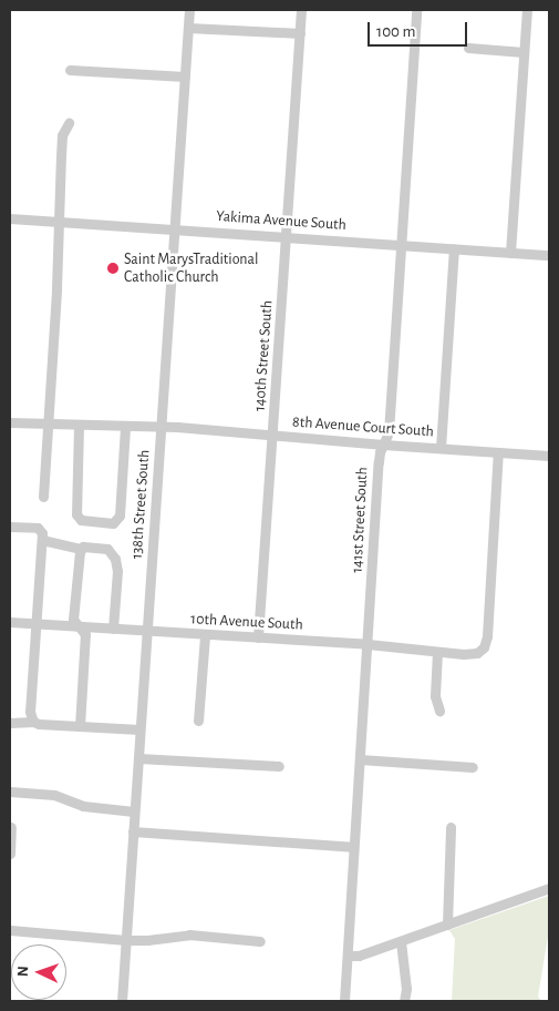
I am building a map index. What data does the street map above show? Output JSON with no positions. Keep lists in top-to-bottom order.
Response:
{
  "streets": {
    "street": [
      "Yakima Avenue South",
      "140th Street South",
      "8th Avenue Court South",
      "138th Street South",
      "141st Street South",
      "10th Avenue South"
    ]
  },
  "crossings": [
    ["Yakima Avenue South", "140th Street South"],
    ["Yakima Avenue South", "138th Street South"],
    ["Yakima Avenue South", "141st Street South"],
    ["140th Street South", "8th Avenue Court South"],
    ["140th Street South", "10th Avenue South"],
    ["8th Avenue Court South", "138th Street South"],
    ["8th Avenue Court South", "141st Street South"],
    ["8th Avenue Court South", "10th Avenue South"],
    ["138th Street South", "10th Avenue South"],
    ["141st Street South", "10th Avenue South"]
  ],
  "places": ["Saint MarysTraditional Catholic Church"],
  "scale_bar": "100 m",
  "north": "left"
}
